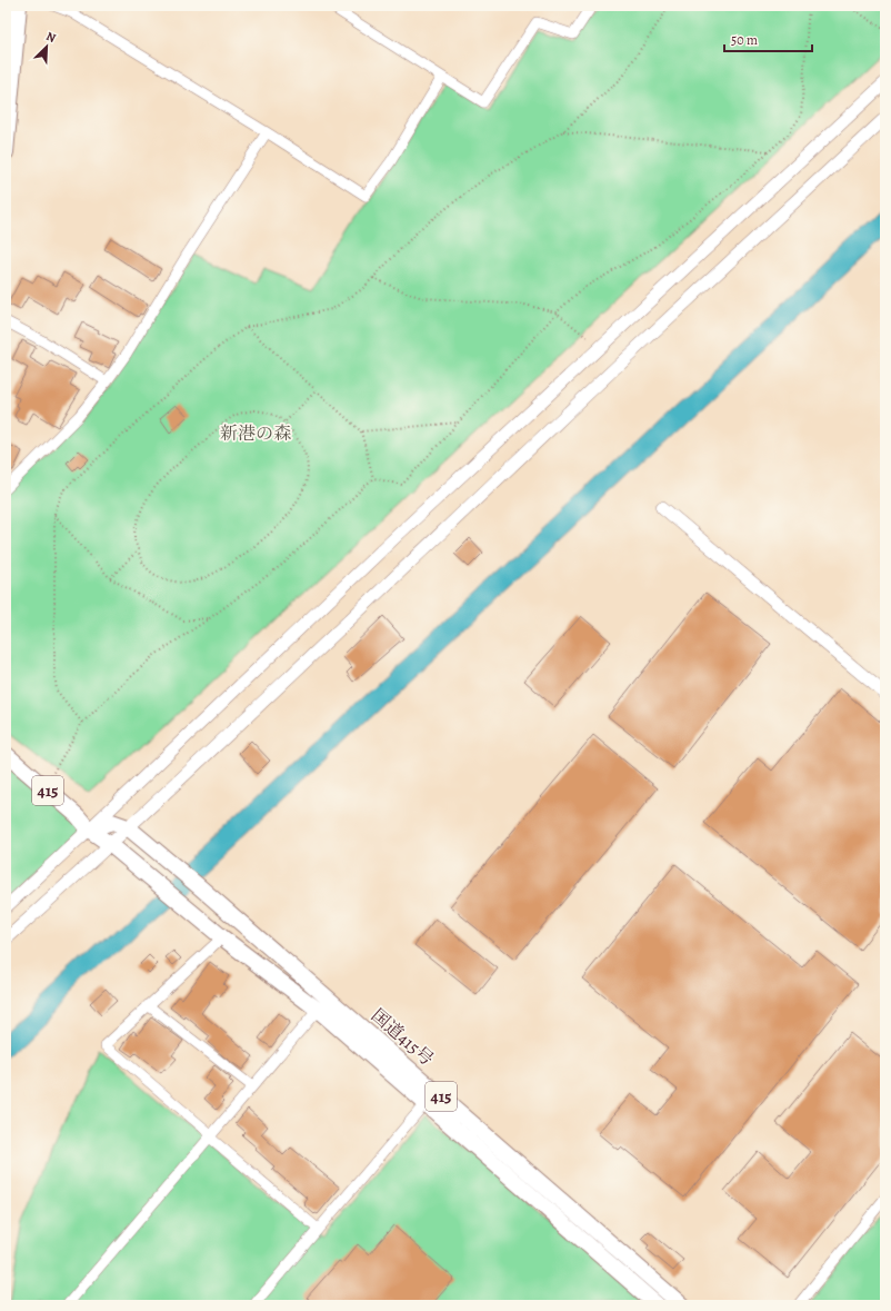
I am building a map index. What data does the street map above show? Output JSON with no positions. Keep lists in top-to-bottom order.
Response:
{
  "streets": {
    "highway": ["415", "国道415号"]
  },
  "parks": ["新港の森"],
  "scale_bar": "50 m",
  "north": "top right"
}
